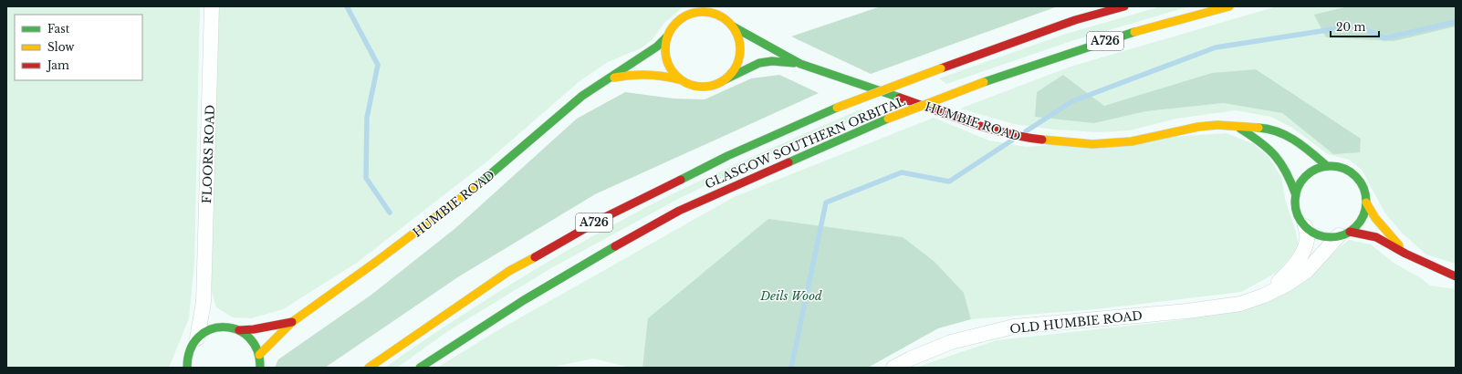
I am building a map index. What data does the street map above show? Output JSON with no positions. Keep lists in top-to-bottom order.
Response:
{
  "streets": {
    "main road": ["A726", "HUMBIE ROAD", "GLASGOW SOUTHERN ORBITAL"],
    "street": ["FLOORS ROAD", "OLD HUMBIE ROAD"]
  },
  "parks": ["Deils Wood"],
  "legend": ["Fast", "Slow", "Jam"],
  "scale_bar": "20 m"
}
